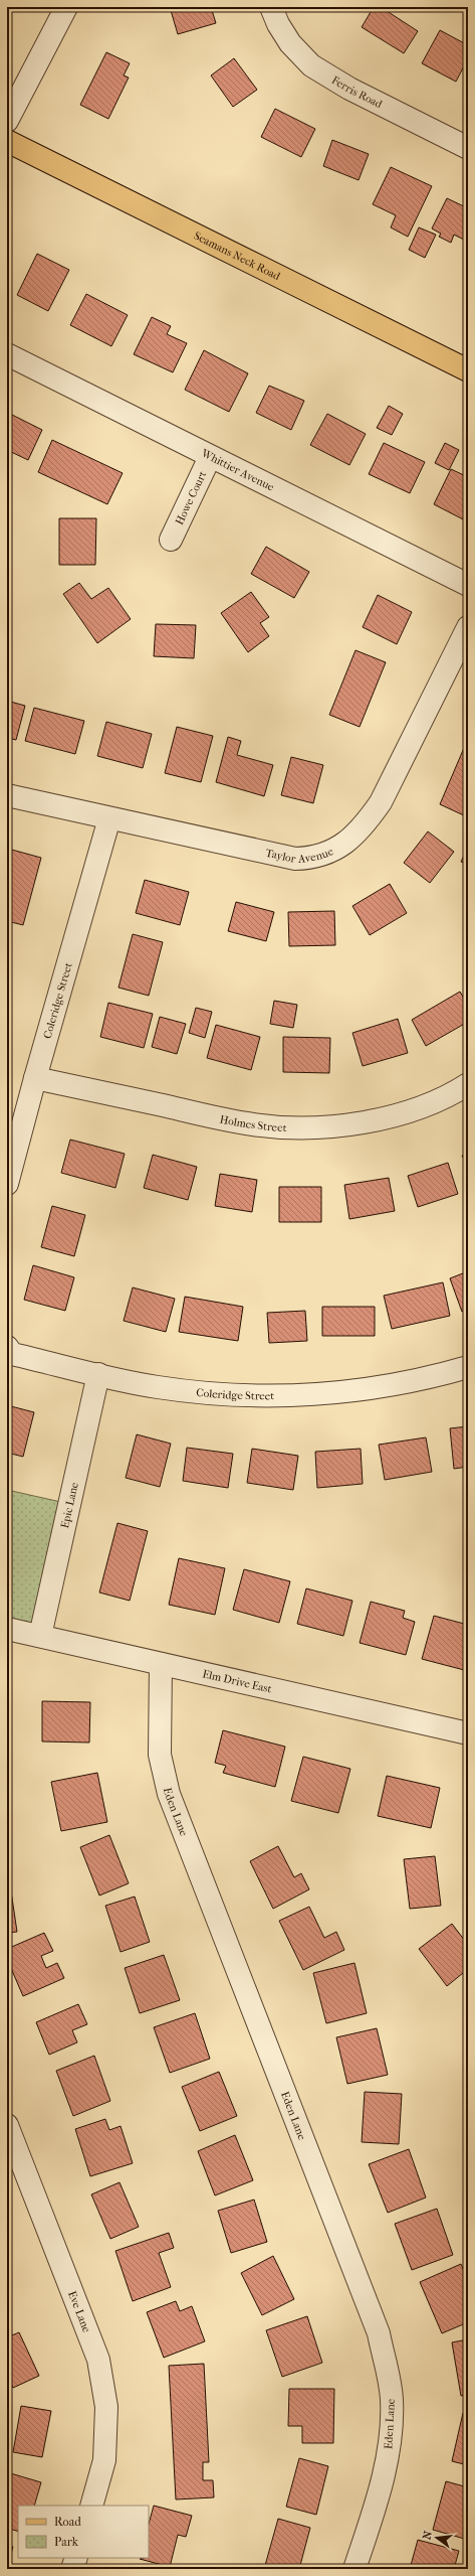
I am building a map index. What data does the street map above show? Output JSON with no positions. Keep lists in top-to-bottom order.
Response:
{
  "streets": {
    "main road": ["Seamans Neck Road"],
    "street": [
      "Ferris Road",
      "Whittier Avenue",
      "Howe Court",
      "Taylor Avenue",
      "Coleridge Street",
      "Holmes Street",
      "Epic Lane",
      "Elm Drive East",
      "Eden Lane",
      "Eve Lane"
    ]
  },
  "crossings": [
    ["Whittier Avenue", "Howe Court"],
    ["Taylor Avenue", "Coleridge Street"],
    ["Coleridge Street", "Holmes Street"],
    ["Coleridge Street", "Epic Lane"],
    ["Epic Lane", "Elm Drive East"],
    ["Elm Drive East", "Eden Lane"]
  ],
  "legend": ["Road", "Park"],
  "north": "left"
}
